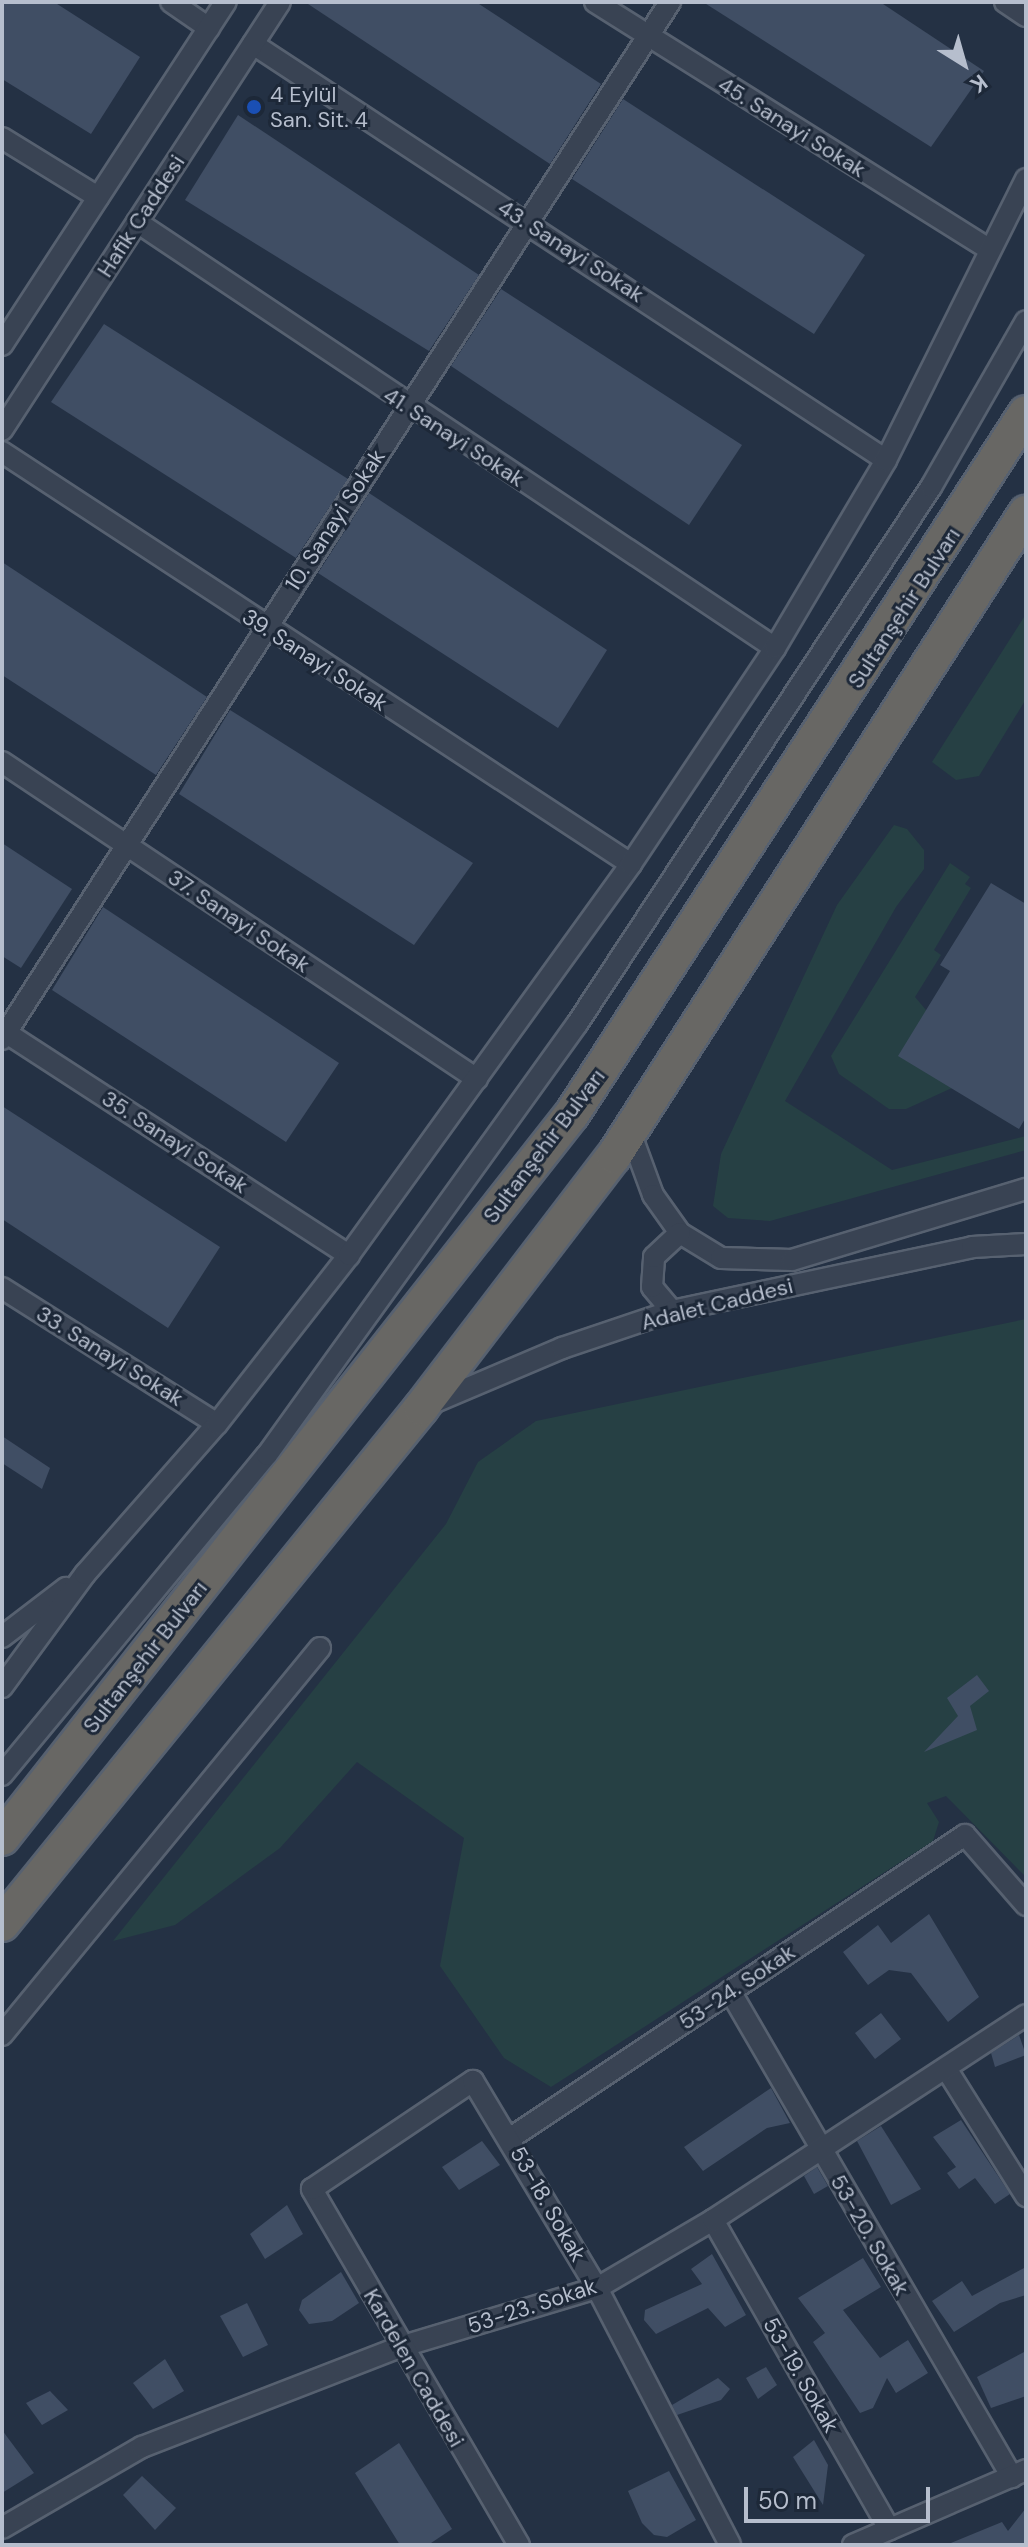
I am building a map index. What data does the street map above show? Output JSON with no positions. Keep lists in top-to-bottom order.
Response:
{
  "streets": {
    "highway": ["Sultanşehir Bulvarı"],
    "street": [
      "45. Sanayi Sokak",
      "Hafik Caddesi",
      "43. Sanayi Sokak",
      "41. Sanayi Sokak",
      "10. Sanayi Sokak",
      "39. Sanayi Sokak",
      "37. Sanayi Sokak",
      "35. Sanayi Sokak",
      "Adalet Caddesi",
      "33. Sanayi Sokak",
      "53-24. Sokak",
      "53-18. Sokak",
      "53-20. Sokak",
      "53-23. Sokak",
      "Kardelen Caddesi",
      "53-19. Sokak"
    ]
  },
  "crossings": [
    ["45. Sanayi Sokak", "10. Sanayi Sokak"],
    ["Hafik Caddesi", "43. Sanayi Sokak"],
    ["Hafik Caddesi", "41. Sanayi Sokak"],
    ["43. Sanayi Sokak", "10. Sanayi Sokak"],
    ["41. Sanayi Sokak", "10. Sanayi Sokak"],
    ["10. Sanayi Sokak", "39. Sanayi Sokak"],
    ["10. Sanayi Sokak", "37. Sanayi Sokak"],
    ["10. Sanayi Sokak", "35. Sanayi Sokak"],
    ["53-24. Sokak", "53-18. Sokak"],
    ["53-24. Sokak", "53-20. Sokak"],
    ["53-18. Sokak", "53-23. Sokak"],
    ["53-18. Sokak", "Kardelen Caddesi"],
    ["53-20. Sokak", "53-23. Sokak"],
    ["53-23. Sokak", "Kardelen Caddesi"],
    ["53-23. Sokak", "53-19. Sokak"]
  ],
  "places": ["4 Eylül San. Sit. 4"],
  "scale_bar": "50 m",
  "north": "bottom right"
}
